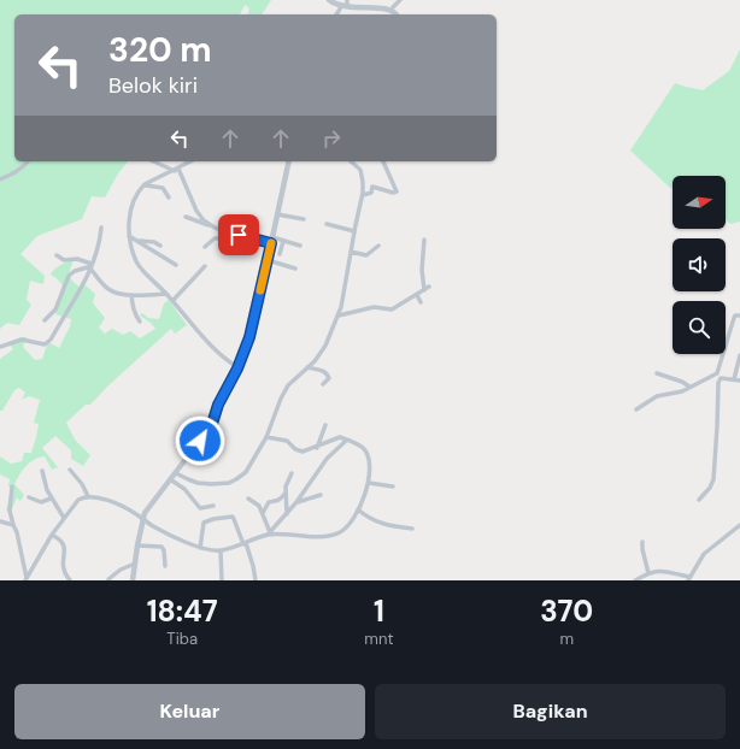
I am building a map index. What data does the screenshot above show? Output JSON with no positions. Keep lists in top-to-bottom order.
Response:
{
  "north": "right",
  "page": {
    "turn": ["320 m", "Belok kiri"],
    "eta": [
      "18:47",
      "Tiba",
      "1",
      "mnt",
      "370",
      "m"
    ],
    "buttons": ["Keluar", "Bagikan"]
  }
}
